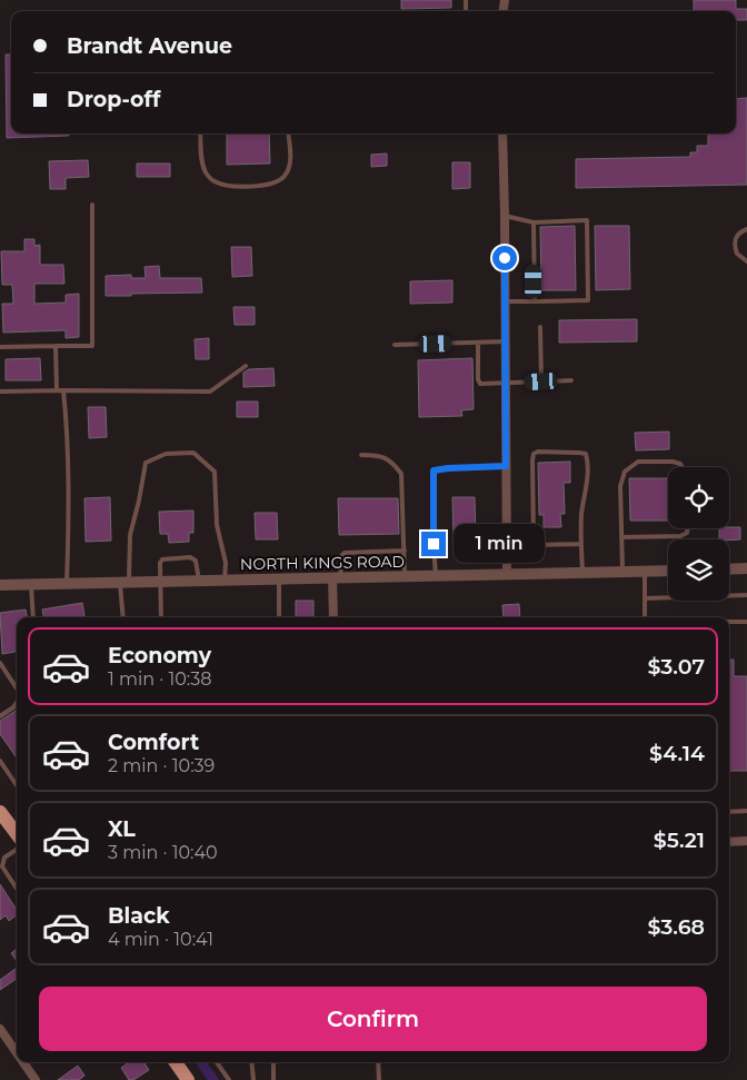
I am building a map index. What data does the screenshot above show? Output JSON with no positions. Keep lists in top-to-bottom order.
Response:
{
  "streets": {
    "street": ["NORTH KINGS ROAD"]
  },
  "page": {
    "banner": ["Brandt Avenue", "Drop-off"],
    "bubble": "1 min",
    "list": [
      {
        "name": "Economy",
        "note": "1 min · 10:38",
        "value": "$3.07"
      },
      {
        "name": "Comfort",
        "note": "2 min · 10:39",
        "value": "$4.14"
      },
      {
        "name": "XL",
        "note": "3 min · 10:40",
        "value": "$5.21"
      },
      {
        "name": "Black",
        "note": "4 min · 10:41",
        "value": "$3.68"
      }
    ],
    "buttons": "Confirm"
  }
}
